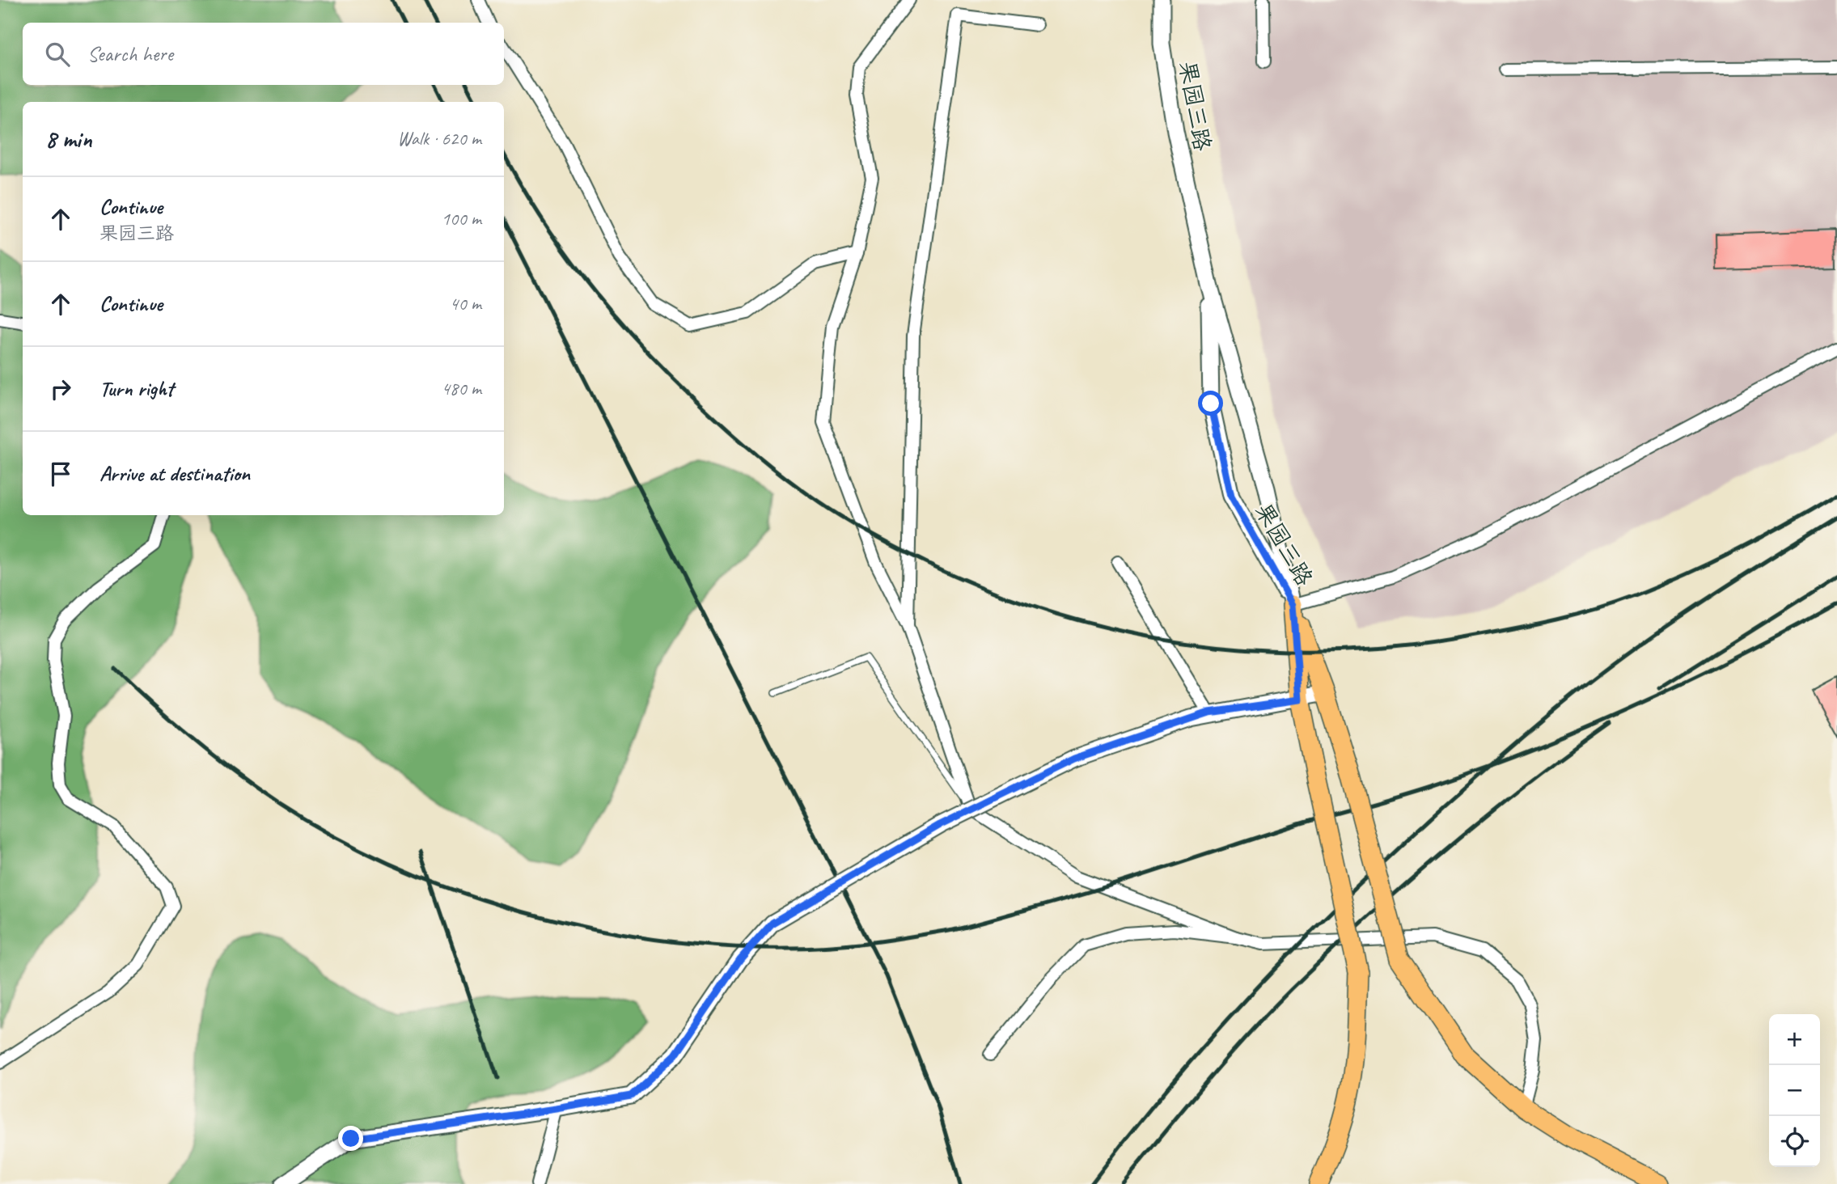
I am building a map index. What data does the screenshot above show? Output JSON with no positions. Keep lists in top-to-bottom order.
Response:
{
  "streets": {
    "street": ["果园三路"]
  },
  "page": {
    "search": "Search here",
    "heading": ["8 min", "Walk · 620 m"],
    "list": [
      ["Continue", "果园三路", "100 m"],
      ["Continue", "40 m"],
      ["Turn right", "480 m"],
      "Arrive at destination"
    ],
    "map_buttons": ["+", "−"]
  }
}
